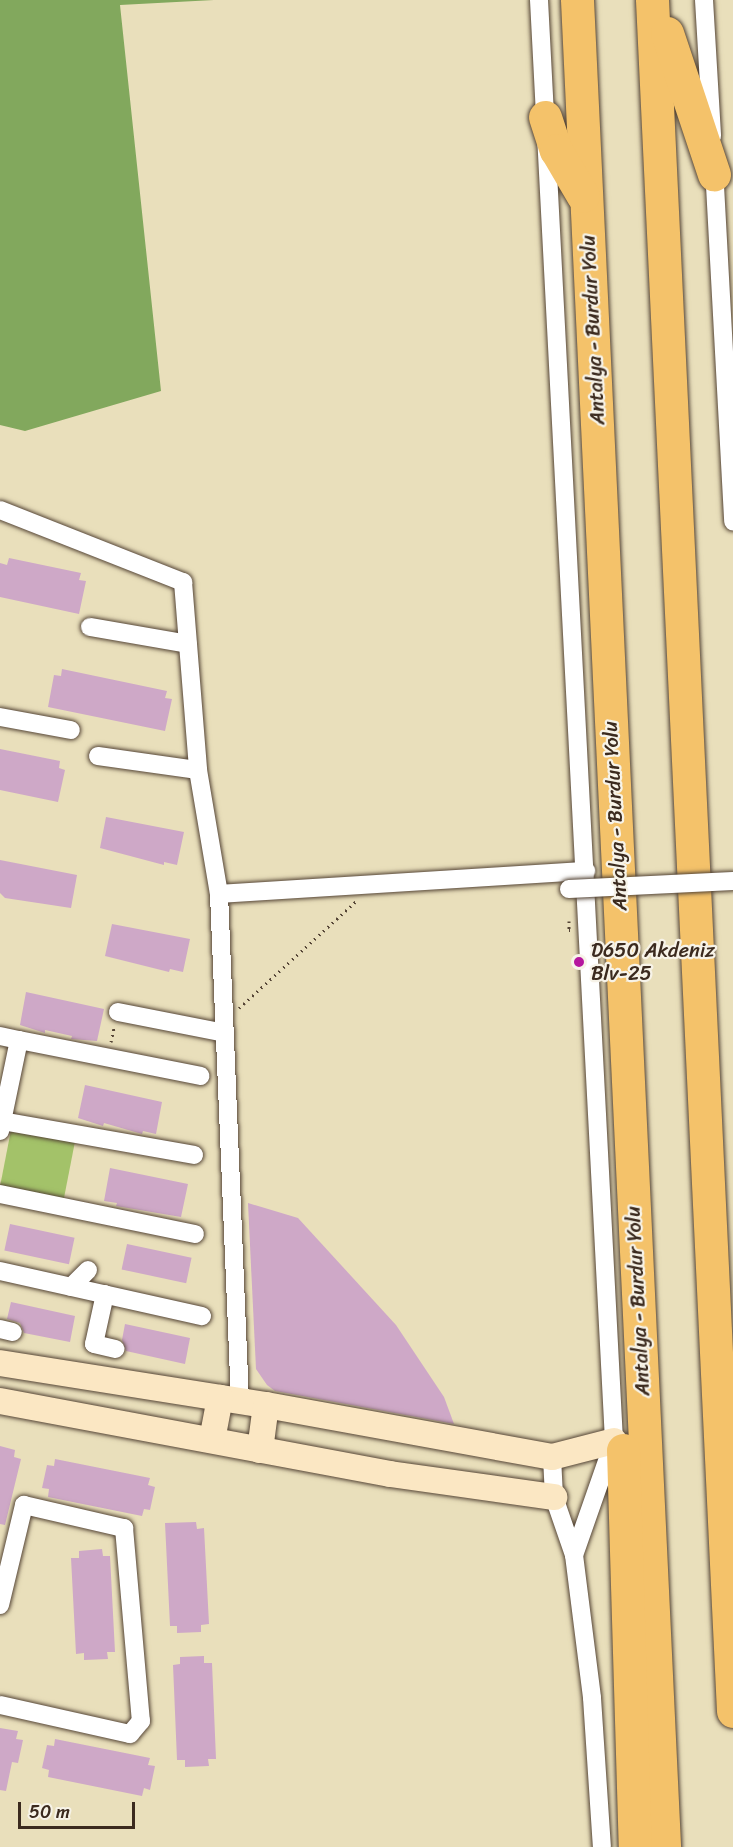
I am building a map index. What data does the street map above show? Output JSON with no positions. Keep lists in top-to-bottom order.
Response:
{
  "streets": {
    "highway": ["Antalya - Burdur Yolu"]
  },
  "places": ["D650 Akdeniz Blv-25"],
  "scale_bar": "50 m"
}
